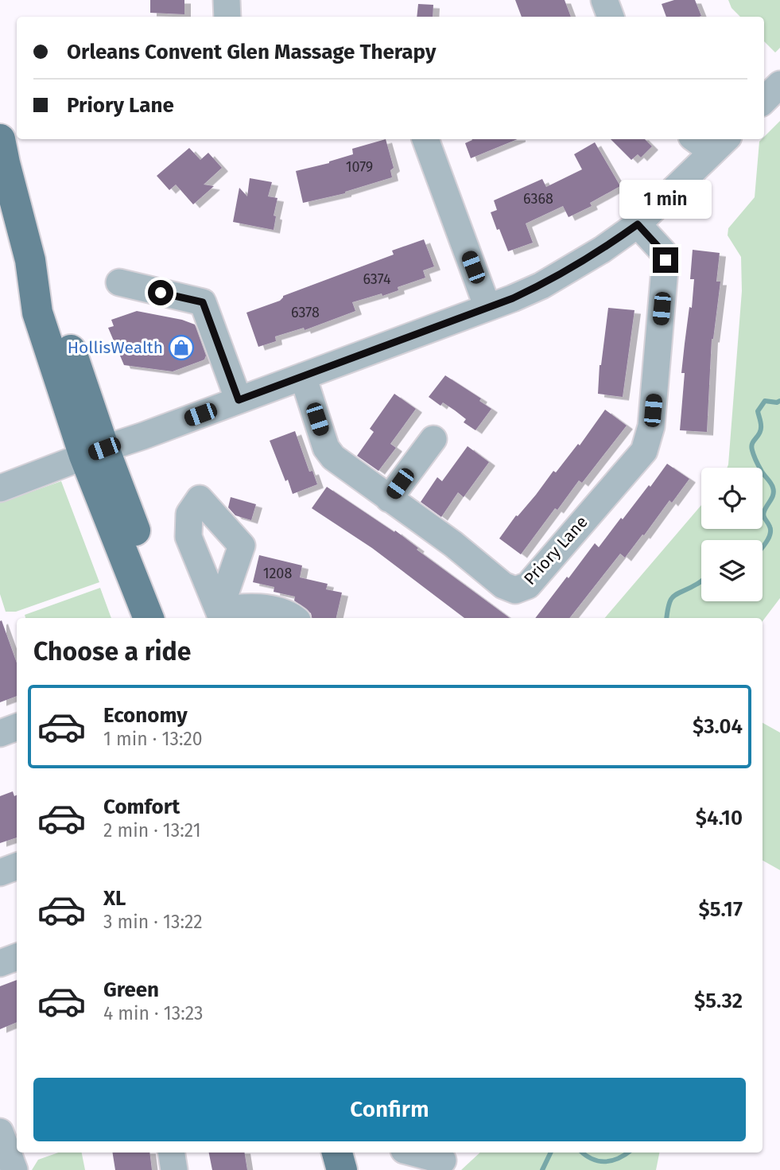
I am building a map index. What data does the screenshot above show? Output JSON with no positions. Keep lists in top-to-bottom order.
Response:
{
  "streets": {
    "street": ["Priory Lane"]
  },
  "places": {
    "shop": ["HollisWealth"]
  },
  "house_numbers": [
    "1079",
    "6368",
    "6374",
    "6378",
    "1208"
  ],
  "page": {
    "banner": ["Orleans Convent Glen Massage Therapy", "Priory Lane"],
    "bubble": "1 min",
    "heading": "Choose a ride",
    "list": [
      {
        "name": "Economy",
        "note": "1 min · 13:20",
        "value": "$3.04"
      },
      {
        "name": "Comfort",
        "note": "2 min · 13:21",
        "value": "$4.10"
      },
      {
        "name": "XL",
        "note": "3 min · 13:22",
        "value": "$5.17"
      },
      {
        "name": "Green",
        "note": "4 min · 13:23",
        "value": "$5.32"
      }
    ],
    "buttons": "Confirm"
  }
}
